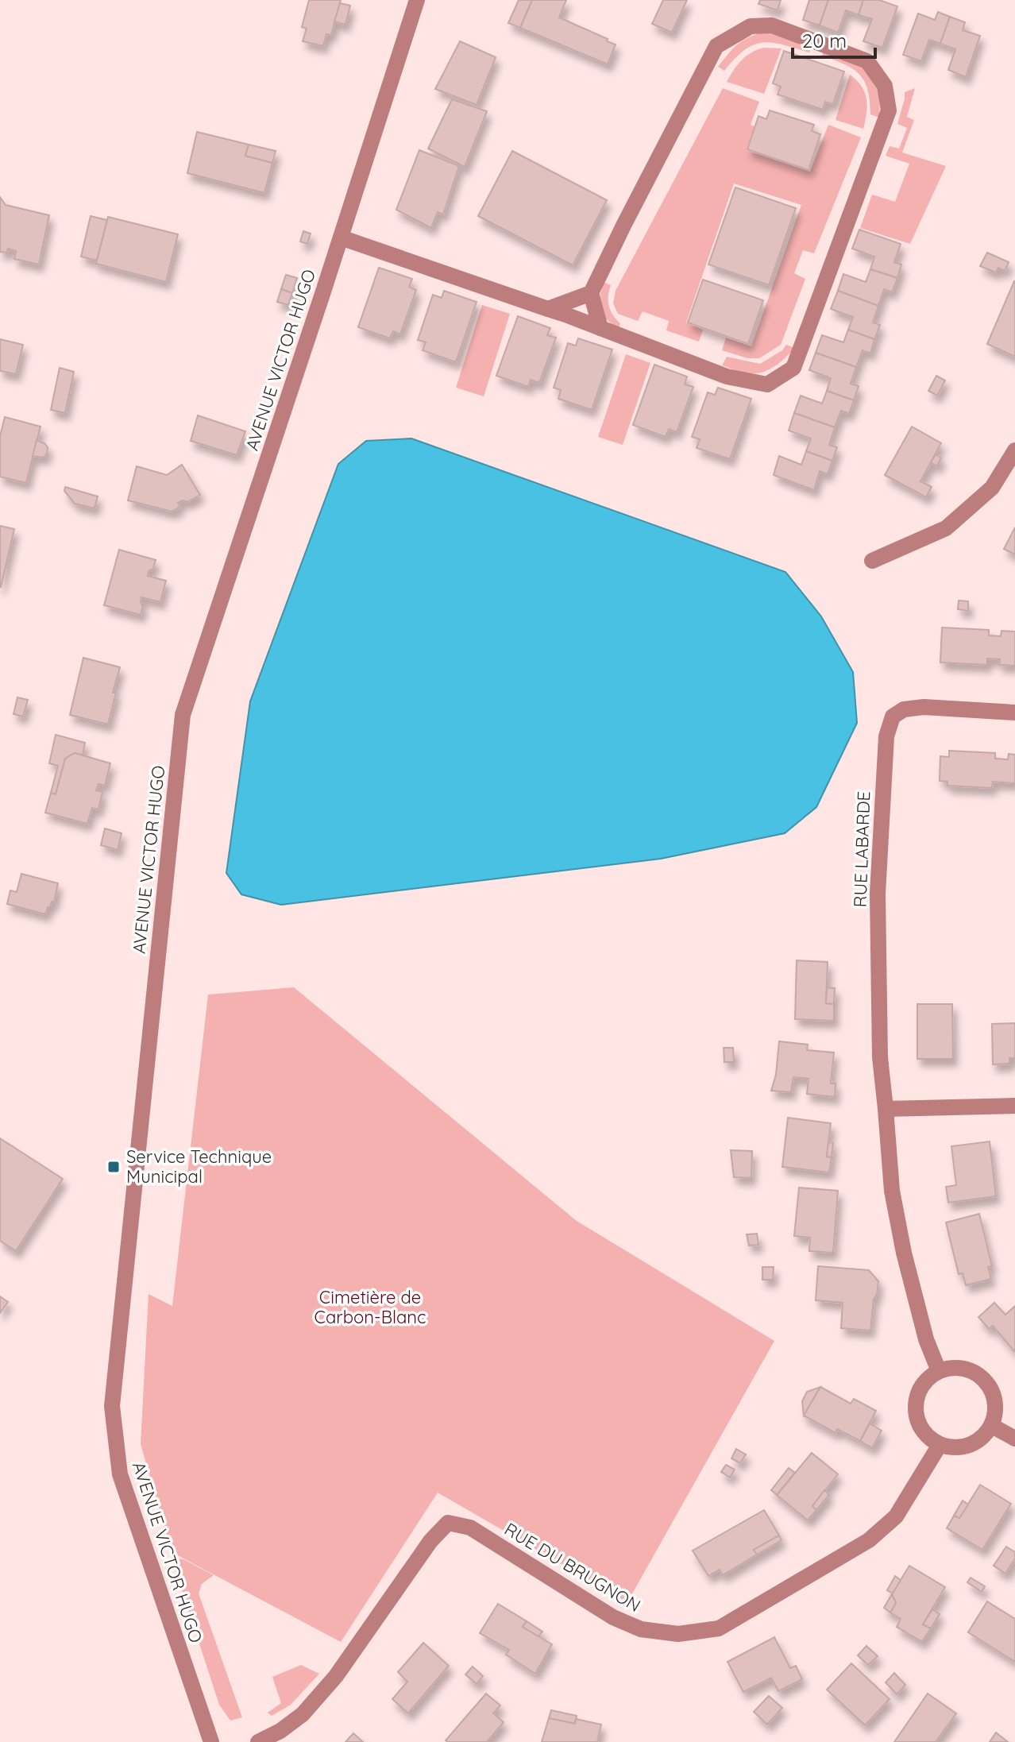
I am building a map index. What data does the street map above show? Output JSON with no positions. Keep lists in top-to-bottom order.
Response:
{
  "streets": {
    "street": ["AVENUE VICTOR HUGO", "RUE LABARDE", "RUE DU BRUGNON"]
  },
  "parks": ["Cimetière de Carbon-Blanc"],
  "places": {
    "transit": ["Service Technique Municipal"]
  },
  "scale_bar": "20 m"
}
